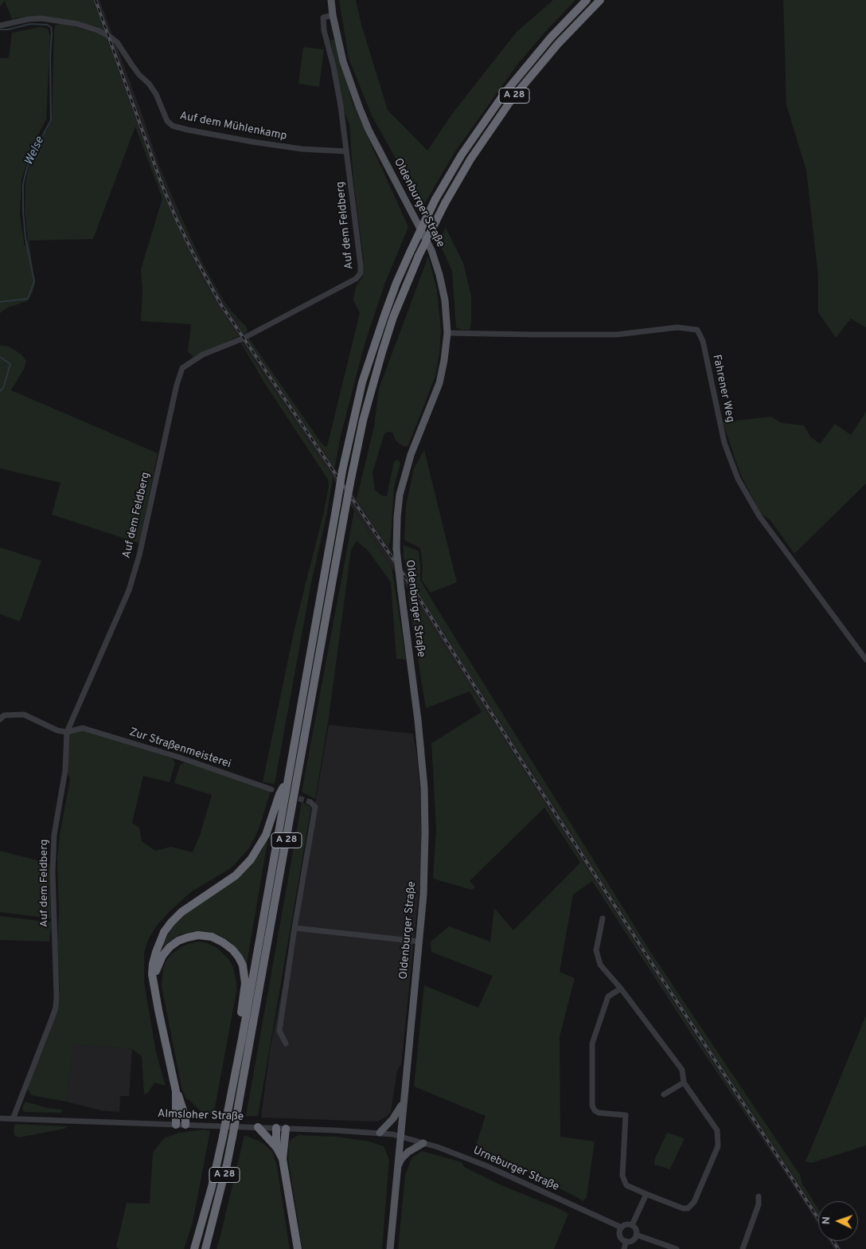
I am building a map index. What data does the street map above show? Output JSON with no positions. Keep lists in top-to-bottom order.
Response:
{
  "streets": {
    "highway": ["A 28"],
    "main road": ["Oldenburger Straße"],
    "street": [
      "Auf dem Mühlenkamp",
      "Auf dem Feldberg",
      "Fahrener Weg",
      "Zur Straßenmeisterei",
      "Almsloher Straße",
      "Urneburger Straße"
    ]
  },
  "crossings": [
    ["Auf dem Mühlenkamp", "Auf dem Feldberg"],
    ["Oldenburger Straße", "Auf dem Feldberg"],
    ["Oldenburger Straße", "Fahrener Weg"],
    ["Oldenburger Straße", "Almsloher Straße"],
    ["Oldenburger Straße", "Urneburger Straße"],
    ["Auf dem Feldberg", "Almsloher Straße"],
    ["Almsloher Straße", "Urneburger Straße"]
  ],
  "water": ["Welse"],
  "north": "left"
}
